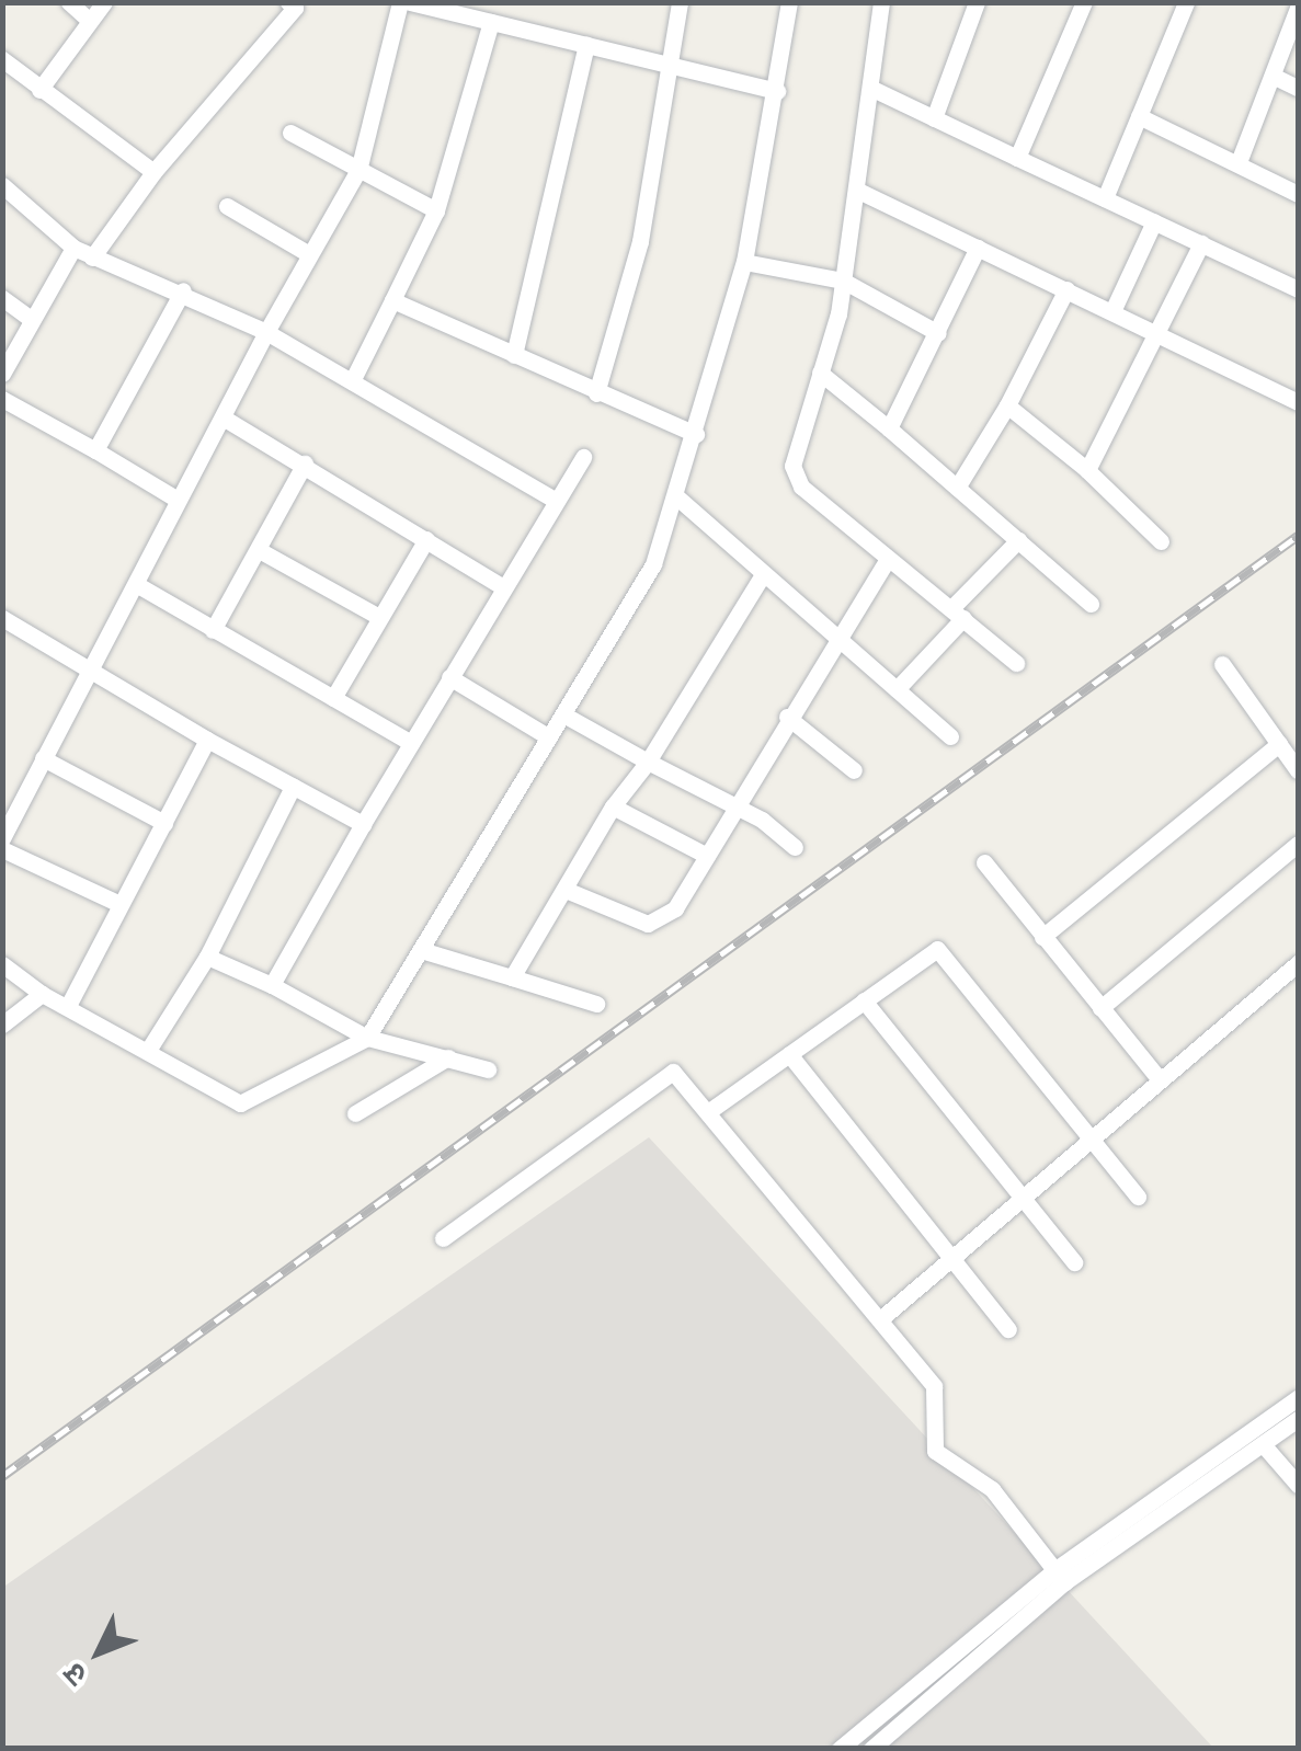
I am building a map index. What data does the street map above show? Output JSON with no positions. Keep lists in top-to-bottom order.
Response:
{
  "north": "bottom left"
}
